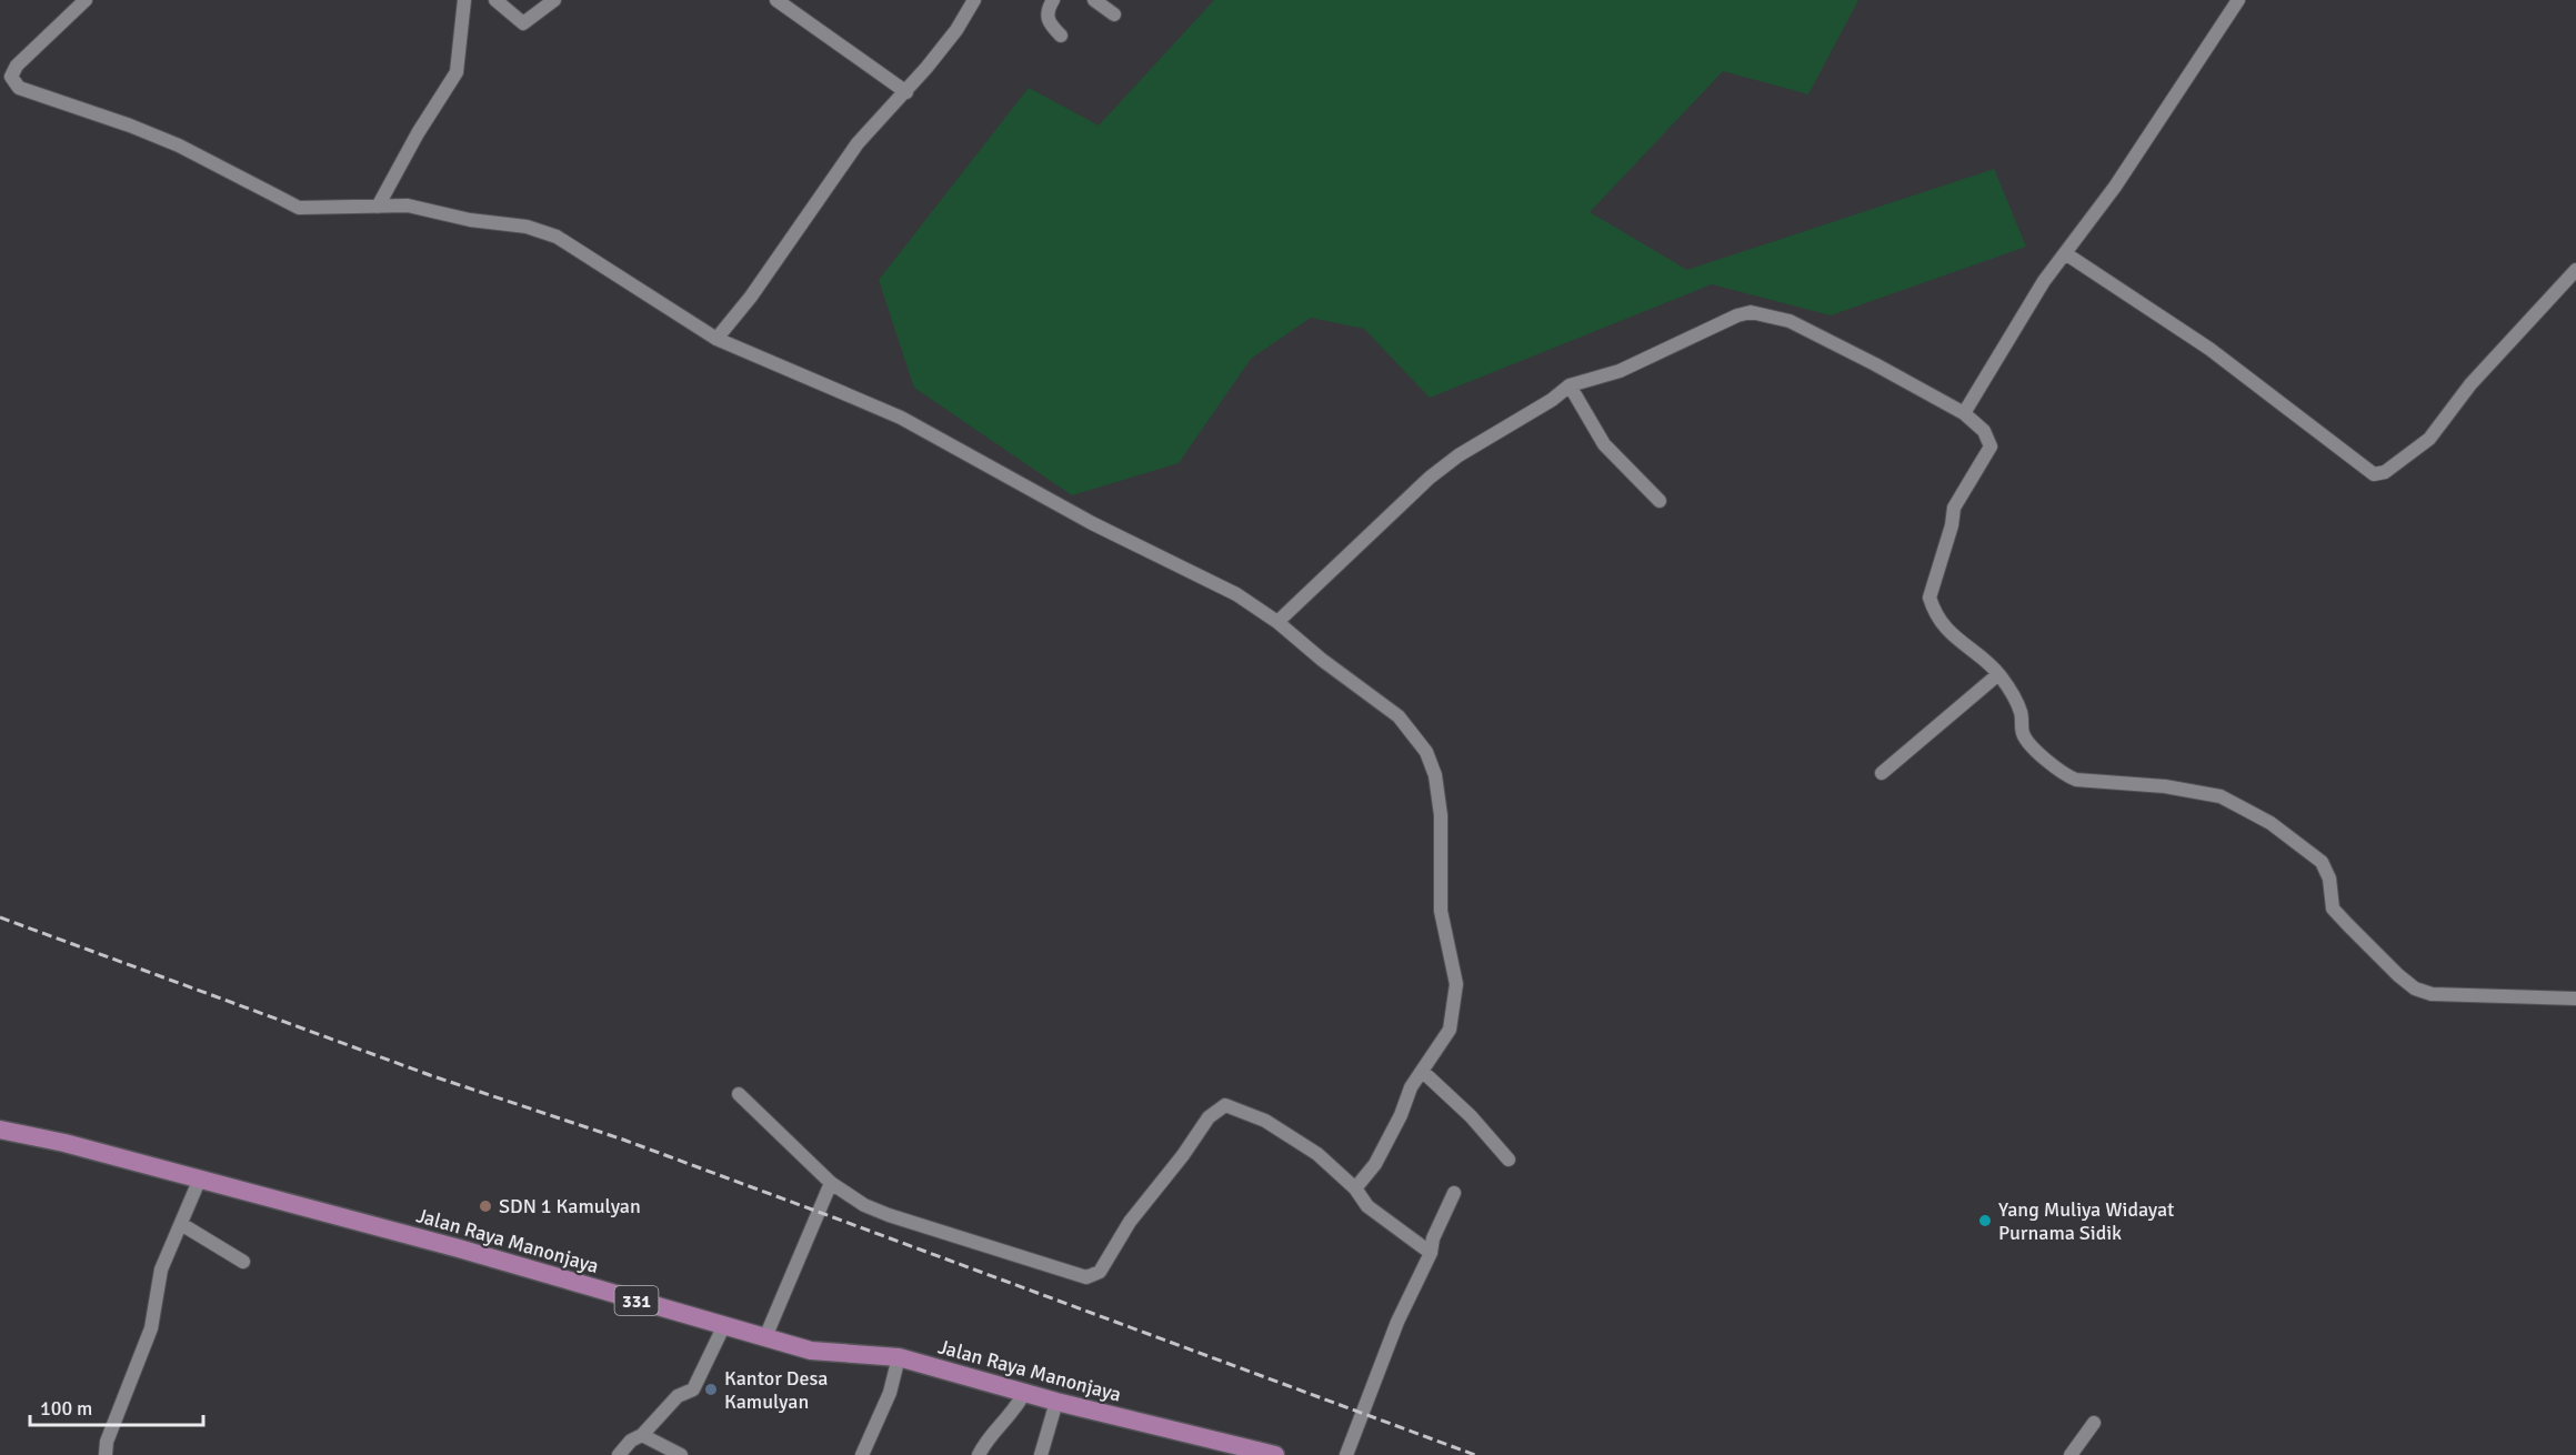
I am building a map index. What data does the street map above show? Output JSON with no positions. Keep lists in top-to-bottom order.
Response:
{
  "streets": {
    "main road": ["Jalan Raya Manonjaya", "331"]
  },
  "places": ["SDN 1 Kamulyan", "Yang Muliya Widayat Purnama Sidik", "Kantor Desa Kamulyan"],
  "scale_bar": "100 m"
}
